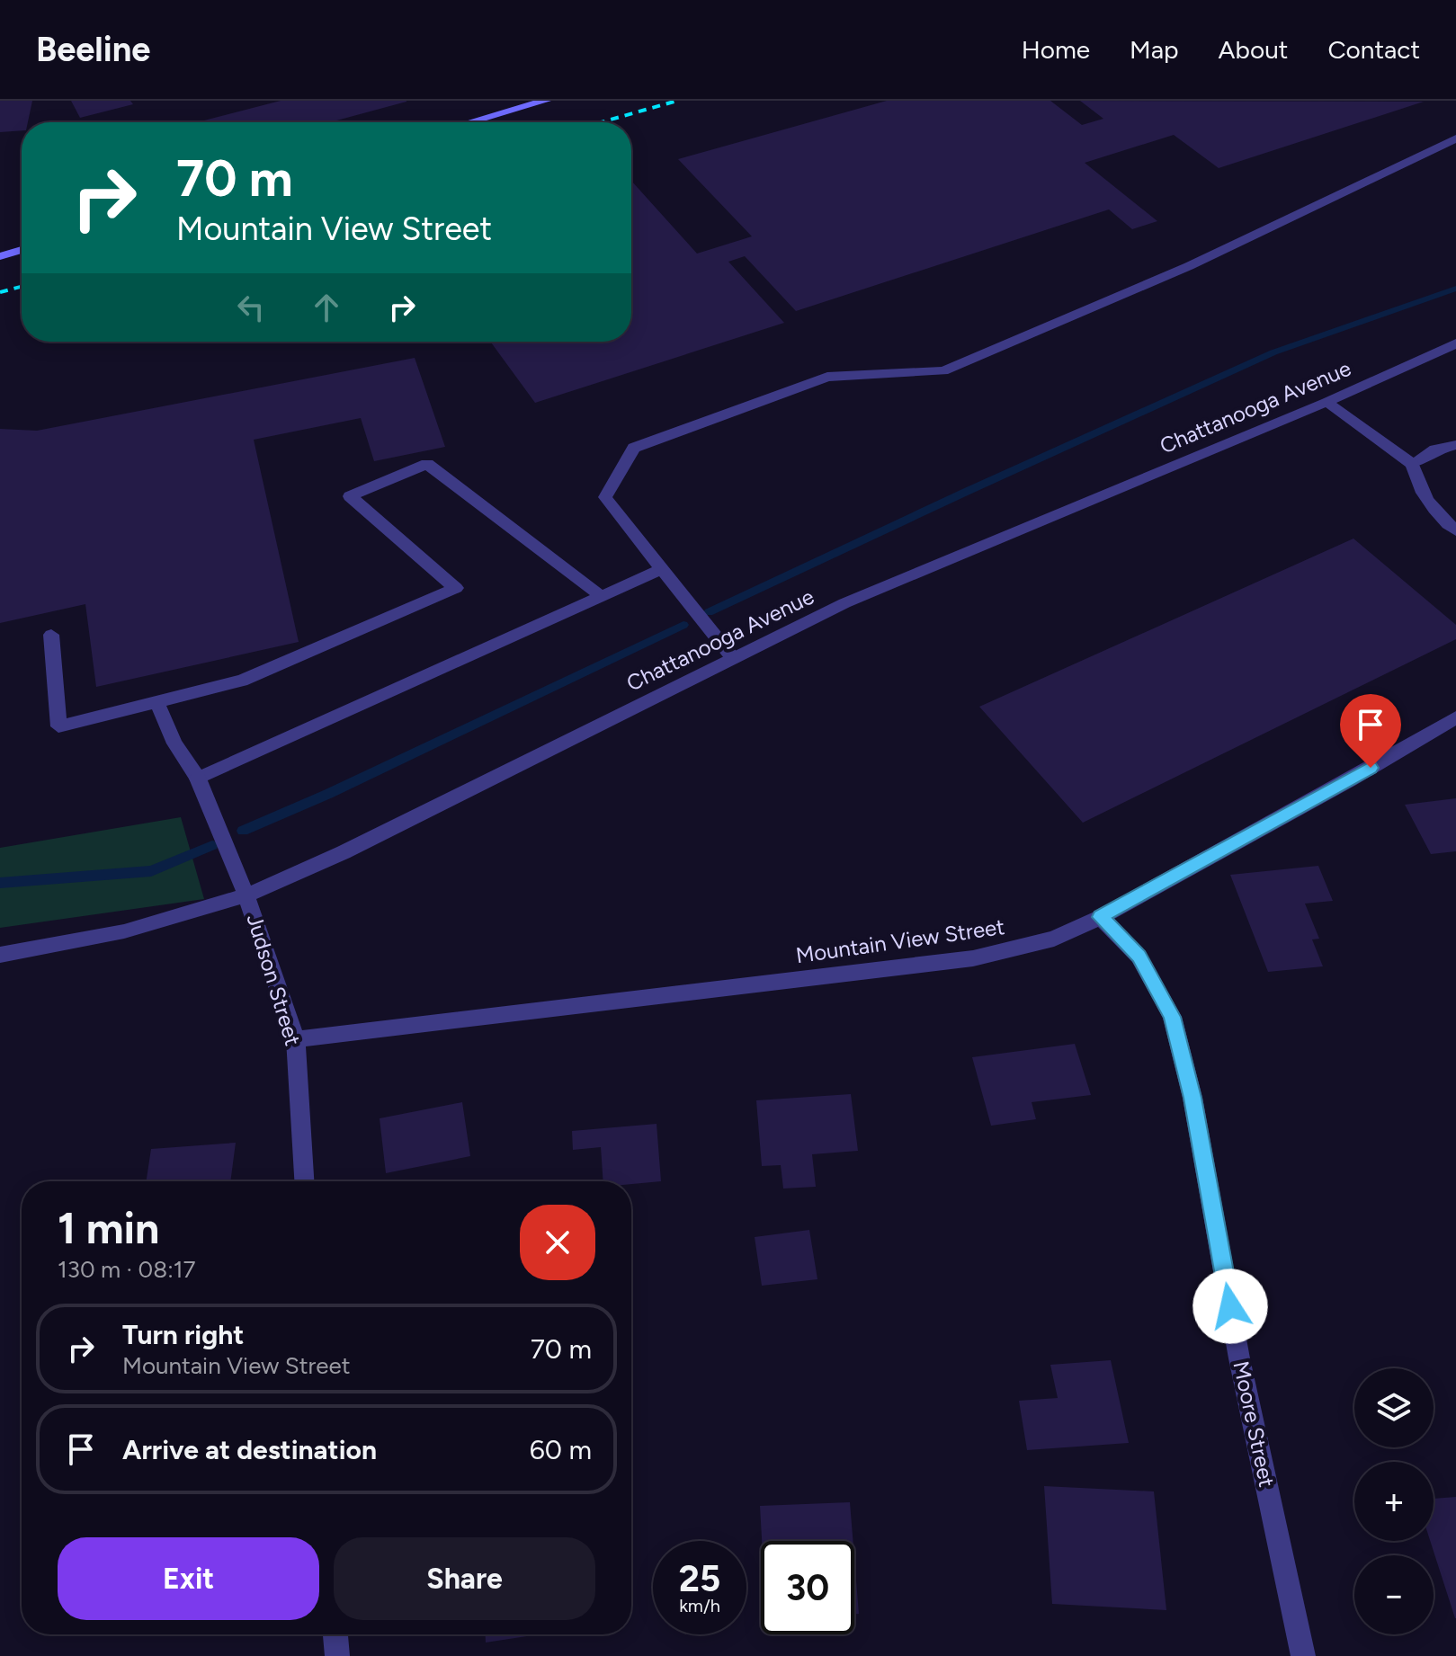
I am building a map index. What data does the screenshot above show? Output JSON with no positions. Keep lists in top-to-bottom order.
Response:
{
  "streets": {
    "street": [
      "Chattanooga Avenue",
      "Mountain View Street",
      "Judson Street",
      "Moore Street"
    ]
  },
  "crossings": [
    ["Chattanooga Avenue", "Judson Street"],
    ["Mountain View Street", "Judson Street"],
    ["Mountain View Street", "Moore Street"]
  ],
  "page": {
    "header": "Beeline",
    "nav": [
      "Home",
      "Map",
      "About",
      "Contact"
    ],
    "turn": ["70 m", "Mountain View Street"],
    "heading": ["1 min", "130 m · 08:17"],
    "list": [
      {
        "name": "Turn right",
        "note": "Mountain View Street",
        "value": "70 m"
      },
      {
        "name": "Arrive at destination",
        "value": "60 m"
      }
    ],
    "map_buttons": ["+", "−"],
    "buttons": ["Exit", "Share"],
    "speed": "25 km/h",
    "limit": "30"
  }
}
